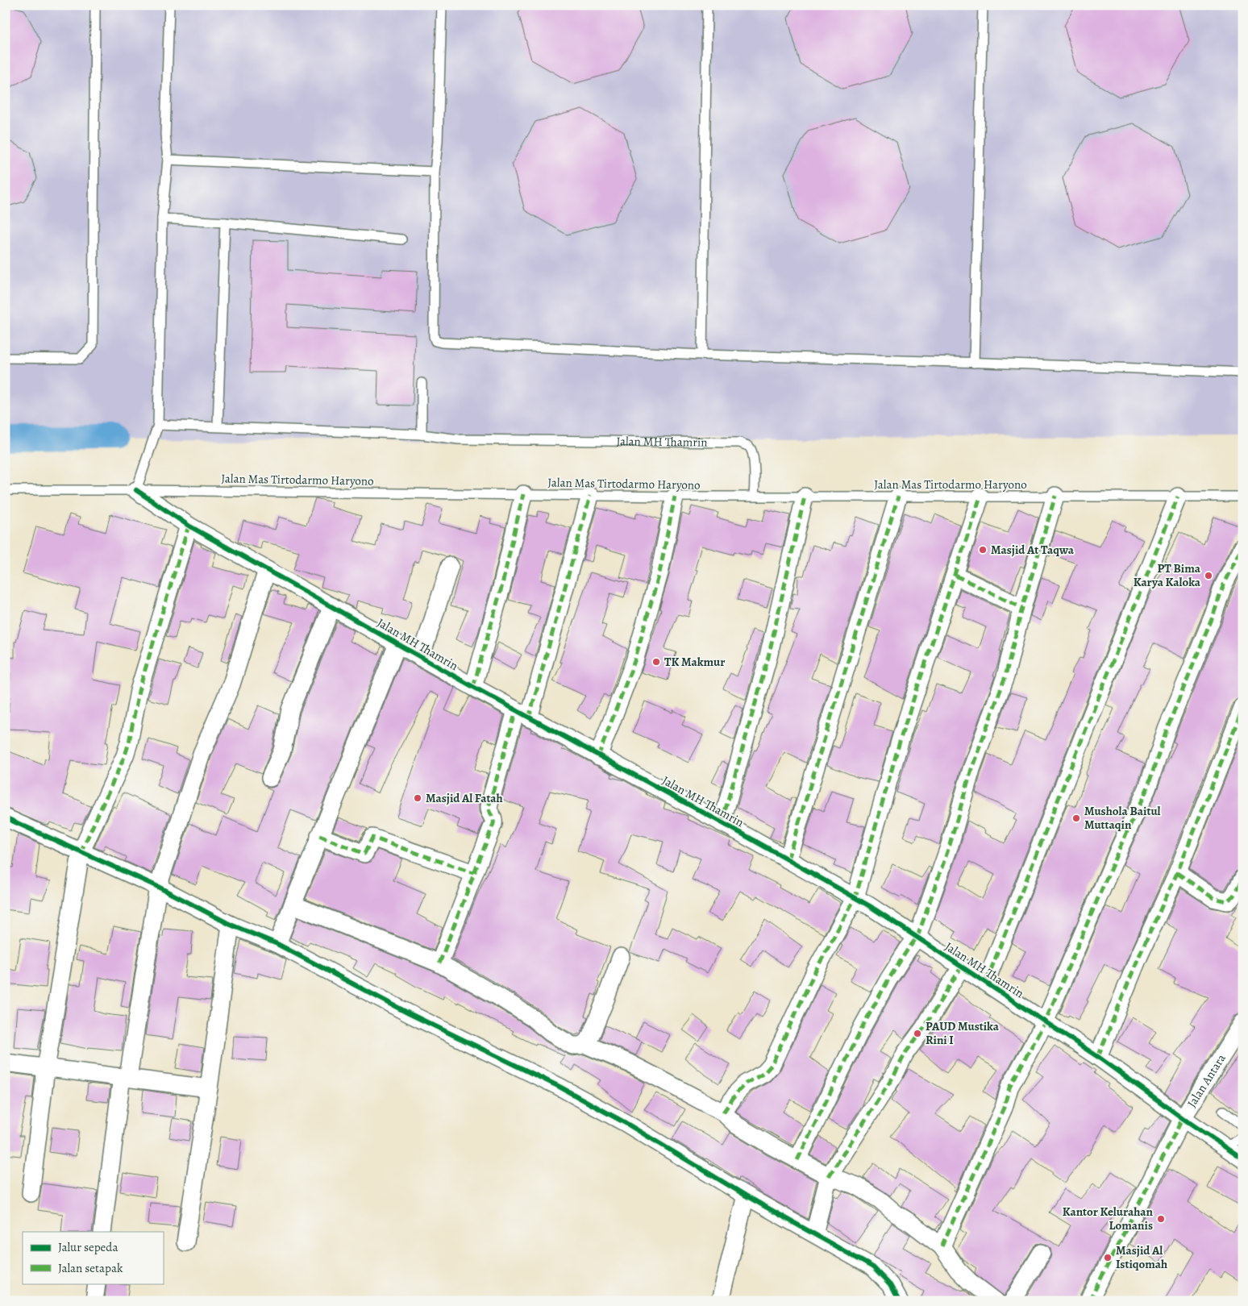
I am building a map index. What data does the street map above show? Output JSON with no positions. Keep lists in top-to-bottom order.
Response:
{
  "streets": {
    "street": ["Jalan MH Thamrin", "Jalan Antara"],
    "lane": ["Jalan Mas Tirtodarmo Haryono"]
  },
  "crossings": [
    ["Jalan MH Thamrin", "Jalan Mas Tirtodarmo Haryono"],
    ["Jalan MH Thamrin", "Jalan Antara"]
  ],
  "places": [
    "Masjid At Taqwa",
    "PT Bima Karya Kaloka",
    "TK Makmur",
    "Masjid Al Fatah",
    "Mushola Baitul Muttaqin",
    "PAUD Mustika Rini I",
    "Kantor Kelurahan Lomanis",
    "Masjid Al Istiqomah"
  ],
  "legend": ["Jalur sepeda", "Jalan setapak"]
}
